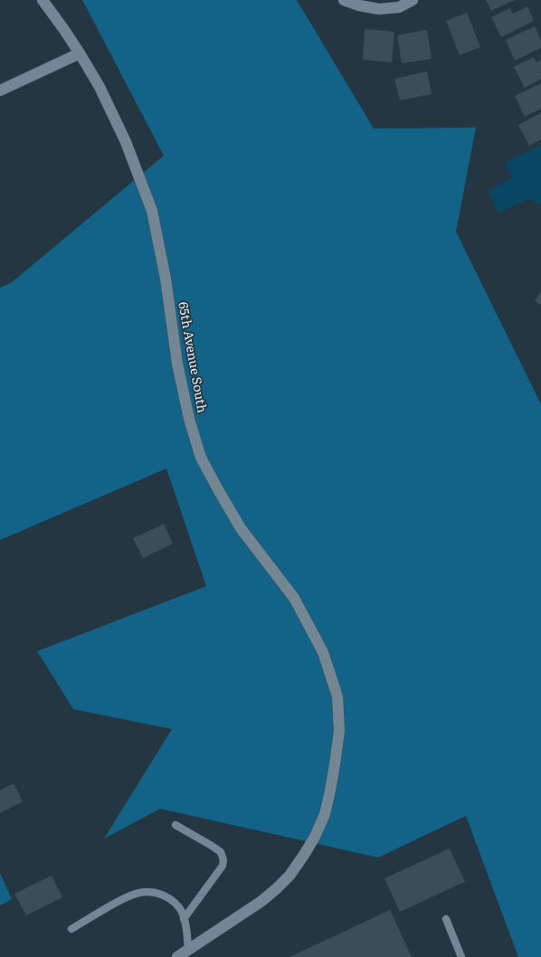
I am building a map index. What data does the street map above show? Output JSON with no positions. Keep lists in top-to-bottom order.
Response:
{
  "streets": {
    "street": ["65th Avenue South"]
  }
}
